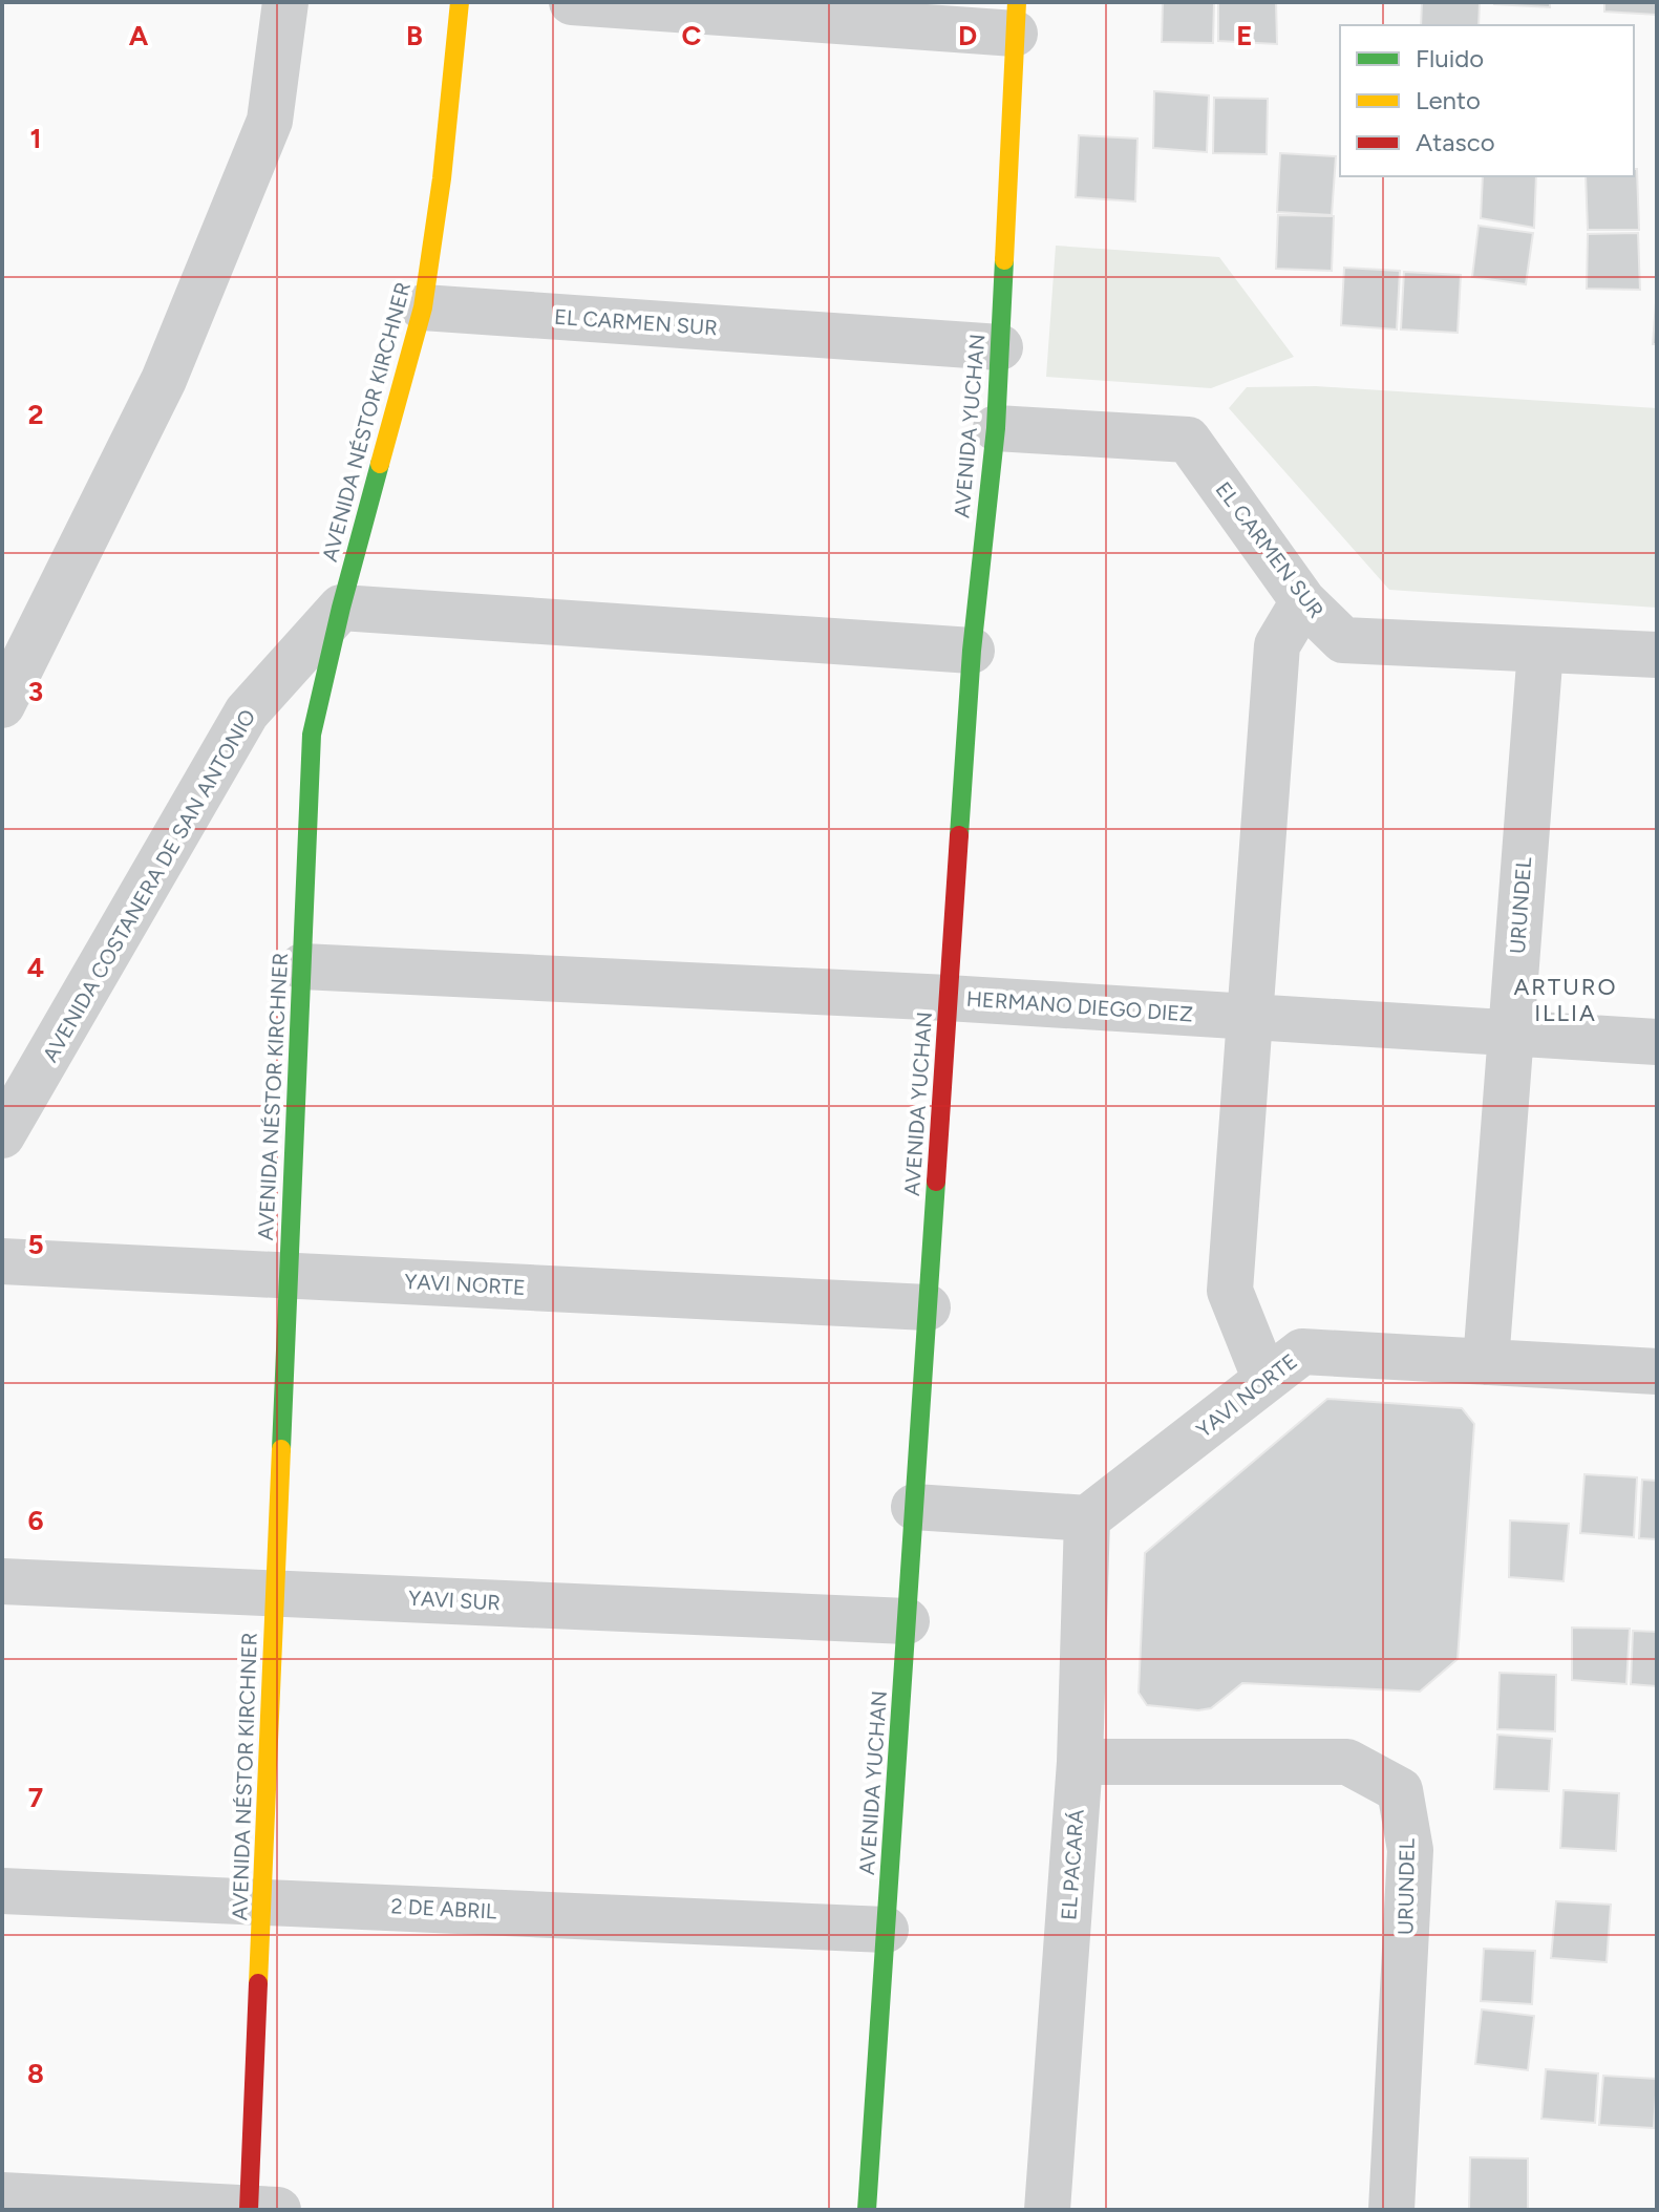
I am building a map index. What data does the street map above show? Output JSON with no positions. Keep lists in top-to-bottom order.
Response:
{
  "streets": {
    "street": [
      "EL CARMEN SUR",
      "AVENIDA NÉSTOR KIRCHNER",
      "AVENIDA YUCHAN",
      "AVENIDA COSTANERA DE SAN ANTONIO",
      "URUNDEL",
      "HERMANO DIEGO DIEZ",
      "YAVI NORTE",
      "YAVI SUR",
      "EL PACARÁ",
      "2 DE ABRIL"
    ]
  },
  "crossings": [
    ["EL CARMEN SUR", "AVENIDA NÉSTOR KIRCHNER"],
    ["EL CARMEN SUR", "AVENIDA YUCHAN"],
    ["EL CARMEN SUR", "URUNDEL"],
    ["AVENIDA NÉSTOR KIRCHNER", "AVENIDA COSTANERA DE SAN ANTONIO"],
    ["AVENIDA NÉSTOR KIRCHNER", "HERMANO DIEGO DIEZ"],
    ["AVENIDA NÉSTOR KIRCHNER", "YAVI NORTE"],
    ["AVENIDA NÉSTOR KIRCHNER", "YAVI SUR"],
    ["AVENIDA NÉSTOR KIRCHNER", "2 DE ABRIL"],
    ["AVENIDA YUCHAN", "HERMANO DIEGO DIEZ"],
    ["AVENIDA YUCHAN", "YAVI NORTE"],
    ["AVENIDA YUCHAN", "YAVI SUR"],
    ["AVENIDA YUCHAN", "2 DE ABRIL"],
    ["URUNDEL", "HERMANO DIEGO DIEZ"],
    ["URUNDEL", "YAVI NORTE"],
    ["URUNDEL", "EL PACARÁ"],
    ["YAVI NORTE", "EL PACARÁ"]
  ],
  "districts": ["ARTURO ILLIA"],
  "legend": ["Fluido", "Lento", "Atasco"],
  "grid": {
    "columns": [
      "A",
      "B",
      "C",
      "D",
      "E"
    ],
    "rows": [
      "1",
      "2",
      "3",
      "4",
      "5",
      "6",
      "7",
      "8"
    ]
  }
}
